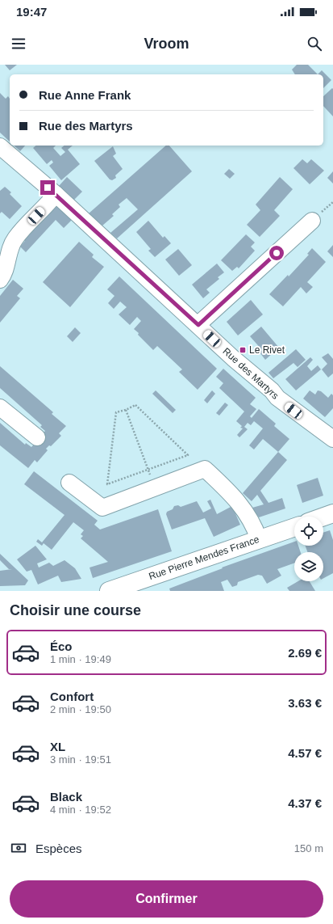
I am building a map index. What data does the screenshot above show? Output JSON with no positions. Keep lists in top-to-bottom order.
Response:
{
  "streets": {
    "main road": ["Rue Pierre Mendes France"],
    "street": ["Rue des Martyrs"]
  },
  "places": {
    "transit": ["Le Rivet"]
  },
  "page": {
    "status": "19:47",
    "header": "Vroom",
    "banner": ["Rue Anne Frank", "Rue des Martyrs"],
    "heading": "Choisir une course",
    "list": [
      {
        "name": "Éco",
        "note": "1 min · 19:49",
        "value": "2.69 €"
      },
      {
        "name": "Confort",
        "note": "2 min · 19:50",
        "value": "3.63 €"
      },
      {
        "name": "XL",
        "note": "3 min · 19:51",
        "value": "4.57 €"
      },
      {
        "name": "Black",
        "note": "4 min · 19:52",
        "value": "4.37 €"
      }
    ],
    "pay": ["Espèces", "150 m"],
    "buttons": "Confirmer"
  }
}
